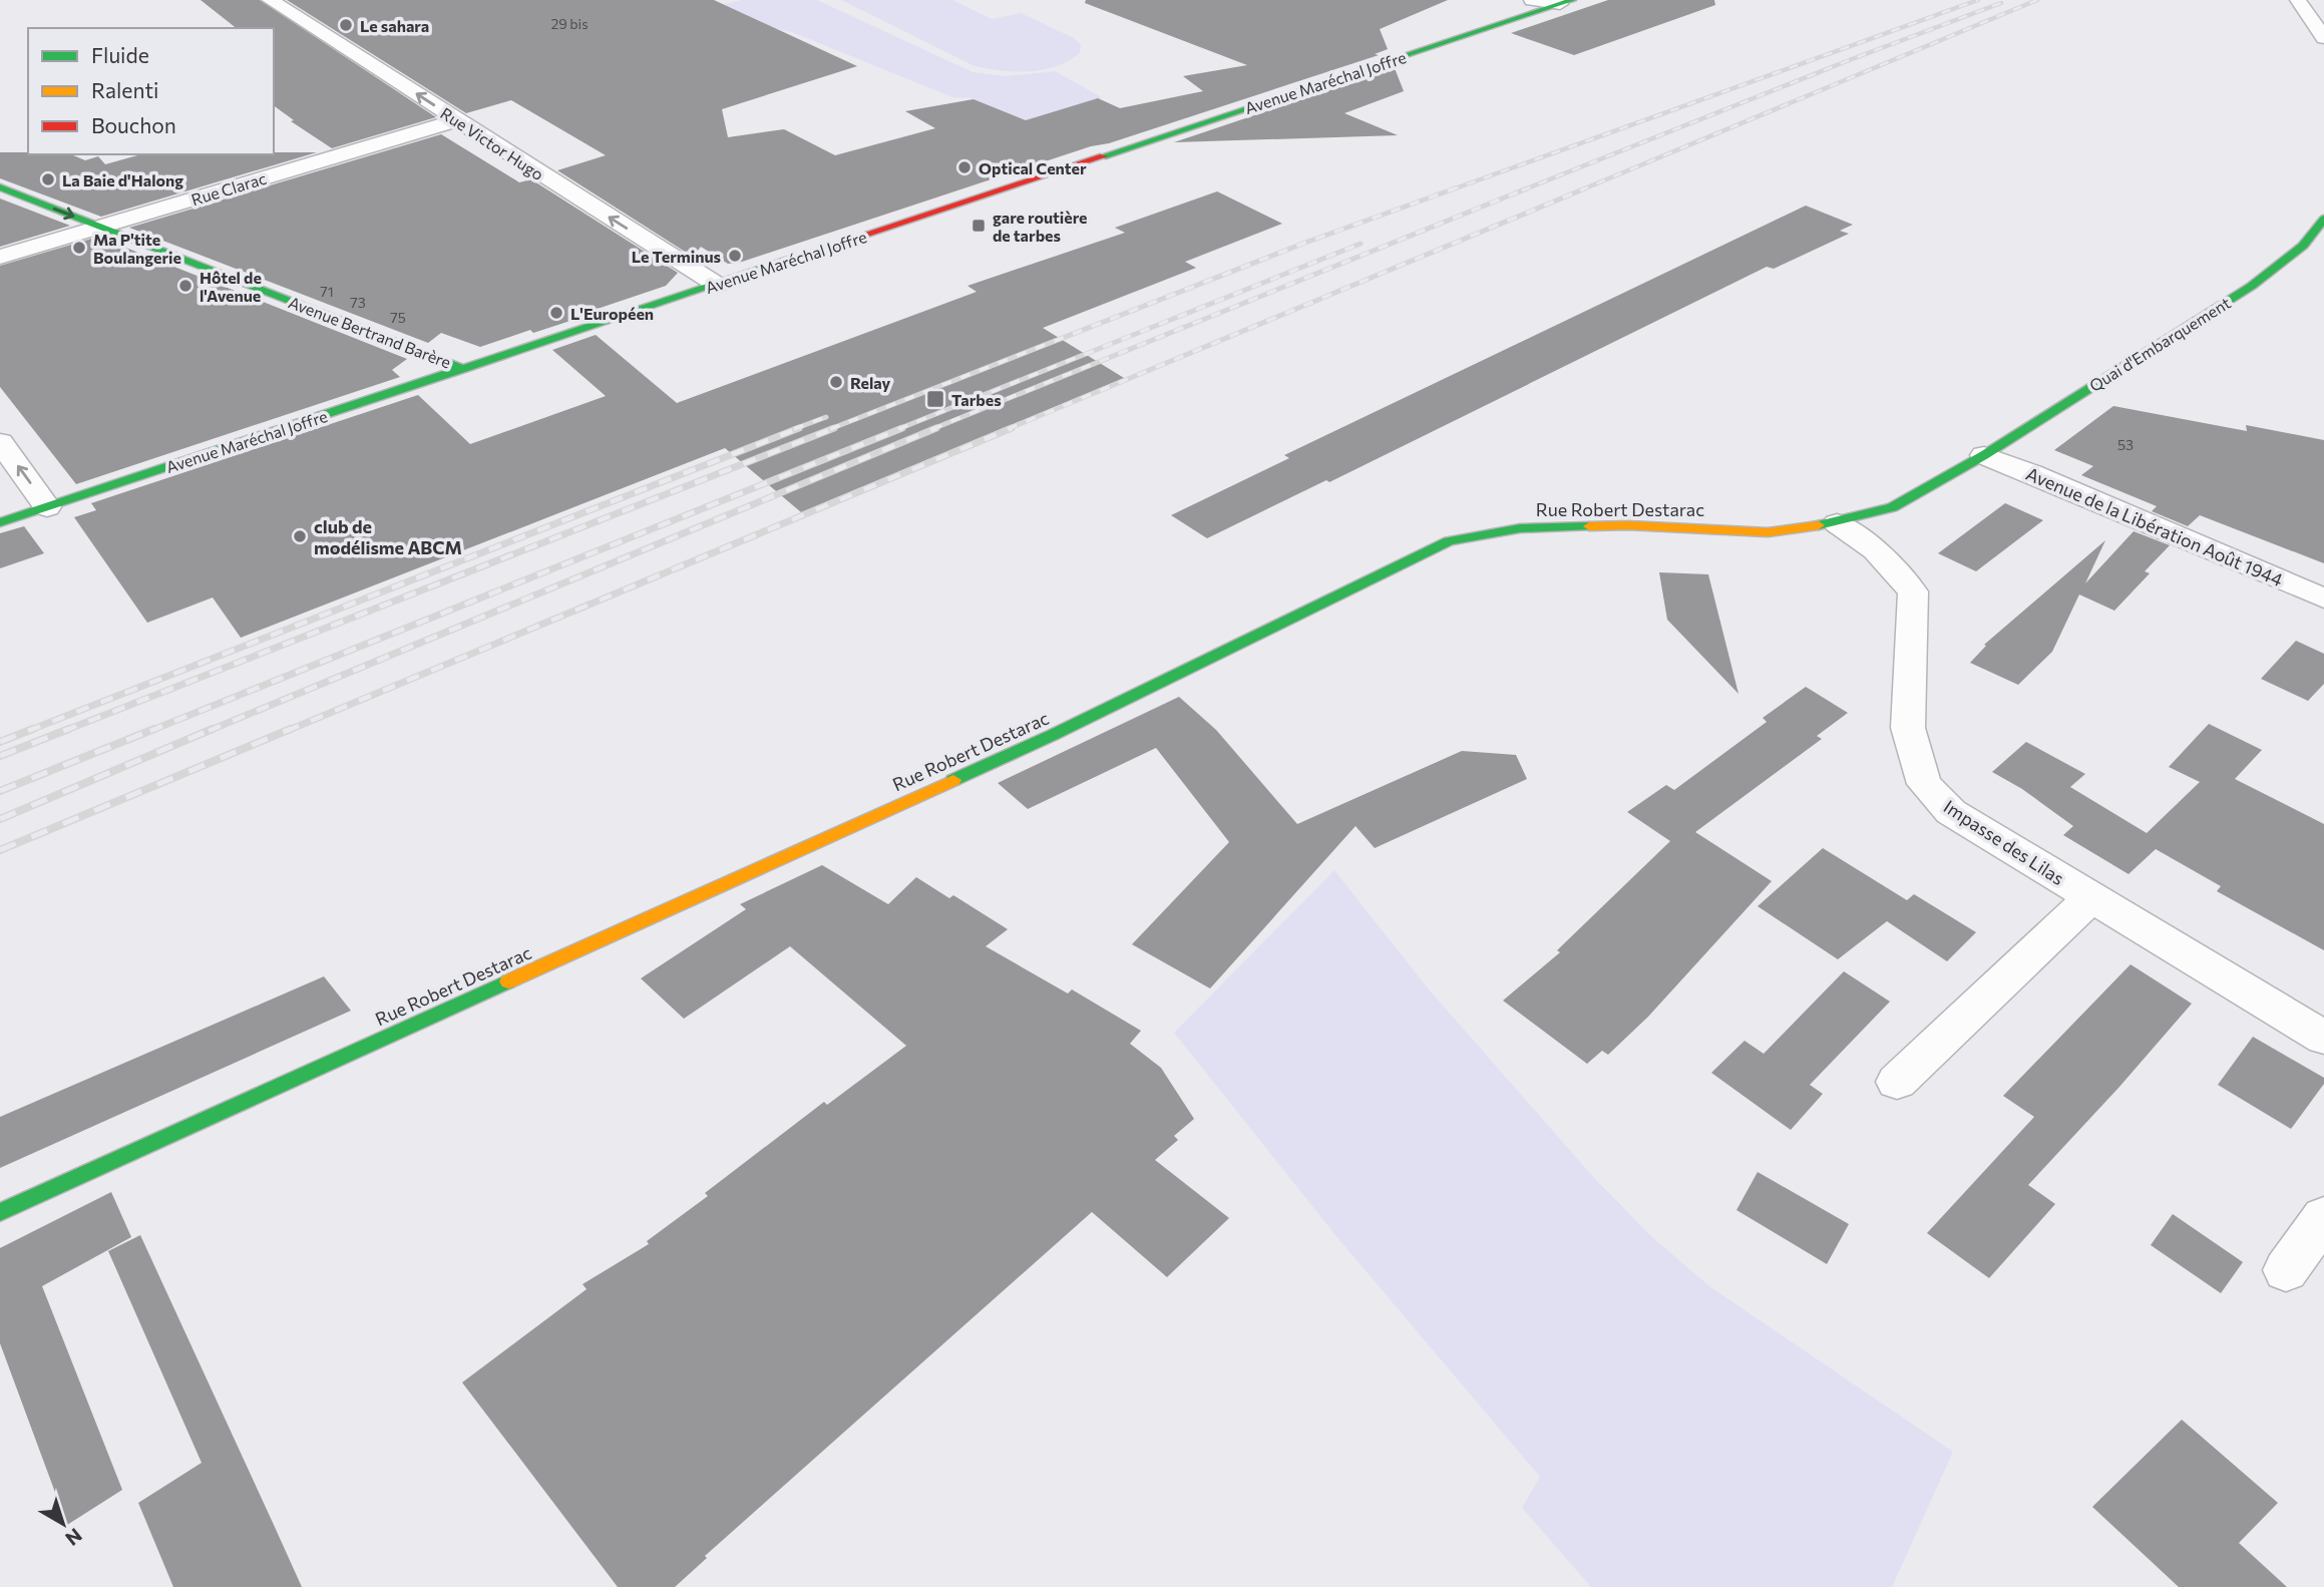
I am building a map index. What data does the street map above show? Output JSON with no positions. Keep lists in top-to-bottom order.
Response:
{
  "streets": {
    "main road": [
      "Avenue Maréchal Joffre",
      "Avenue Bertrand Barère",
      "Quai d'Embarquement",
      "Rue Robert Destarac"
    ],
    "street": [
      "Rue Victor Hugo",
      "Rue Clarac",
      "Avenue de la Libération Août 1944",
      "Impasse des Lilas"
    ]
  },
  "crossings": [
    ["Avenue Maréchal Joffre", "Rue Victor Hugo"],
    ["Avenue Maréchal Joffre", "Avenue Bertrand Barère"],
    ["Rue Victor Hugo", "Rue Clarac"],
    ["Rue Clarac", "Avenue Bertrand Barère"],
    ["Quai d'Embarquement", "Rue Robert Destarac"],
    ["Quai d'Embarquement", "Avenue de la Libération Août 1944"],
    ["Rue Robert Destarac", "Avenue de la Libération Août 1944"],
    ["Rue Robert Destarac", "Impasse des Lilas"]
  ],
  "one_way": ["Rue Victor Hugo"],
  "places": {
    "other": [
      "Le sahara",
      "Optical Center",
      "La Baie d'Halong",
      "Ma P'tite Boulangerie",
      "Le Terminus",
      "Hôtel de l'Avenue",
      "L'Européen",
      "Relay",
      "club de modélisme ABCM"
    ],
    "transit": ["gare routière de tarbes", "Tarbes"]
  },
  "house_numbers": [
    "29 bis",
    "71",
    "73",
    "75",
    "53"
  ],
  "legend": ["Fluide", "Ralenti", "Bouchon"],
  "north": "bottom right"
}
